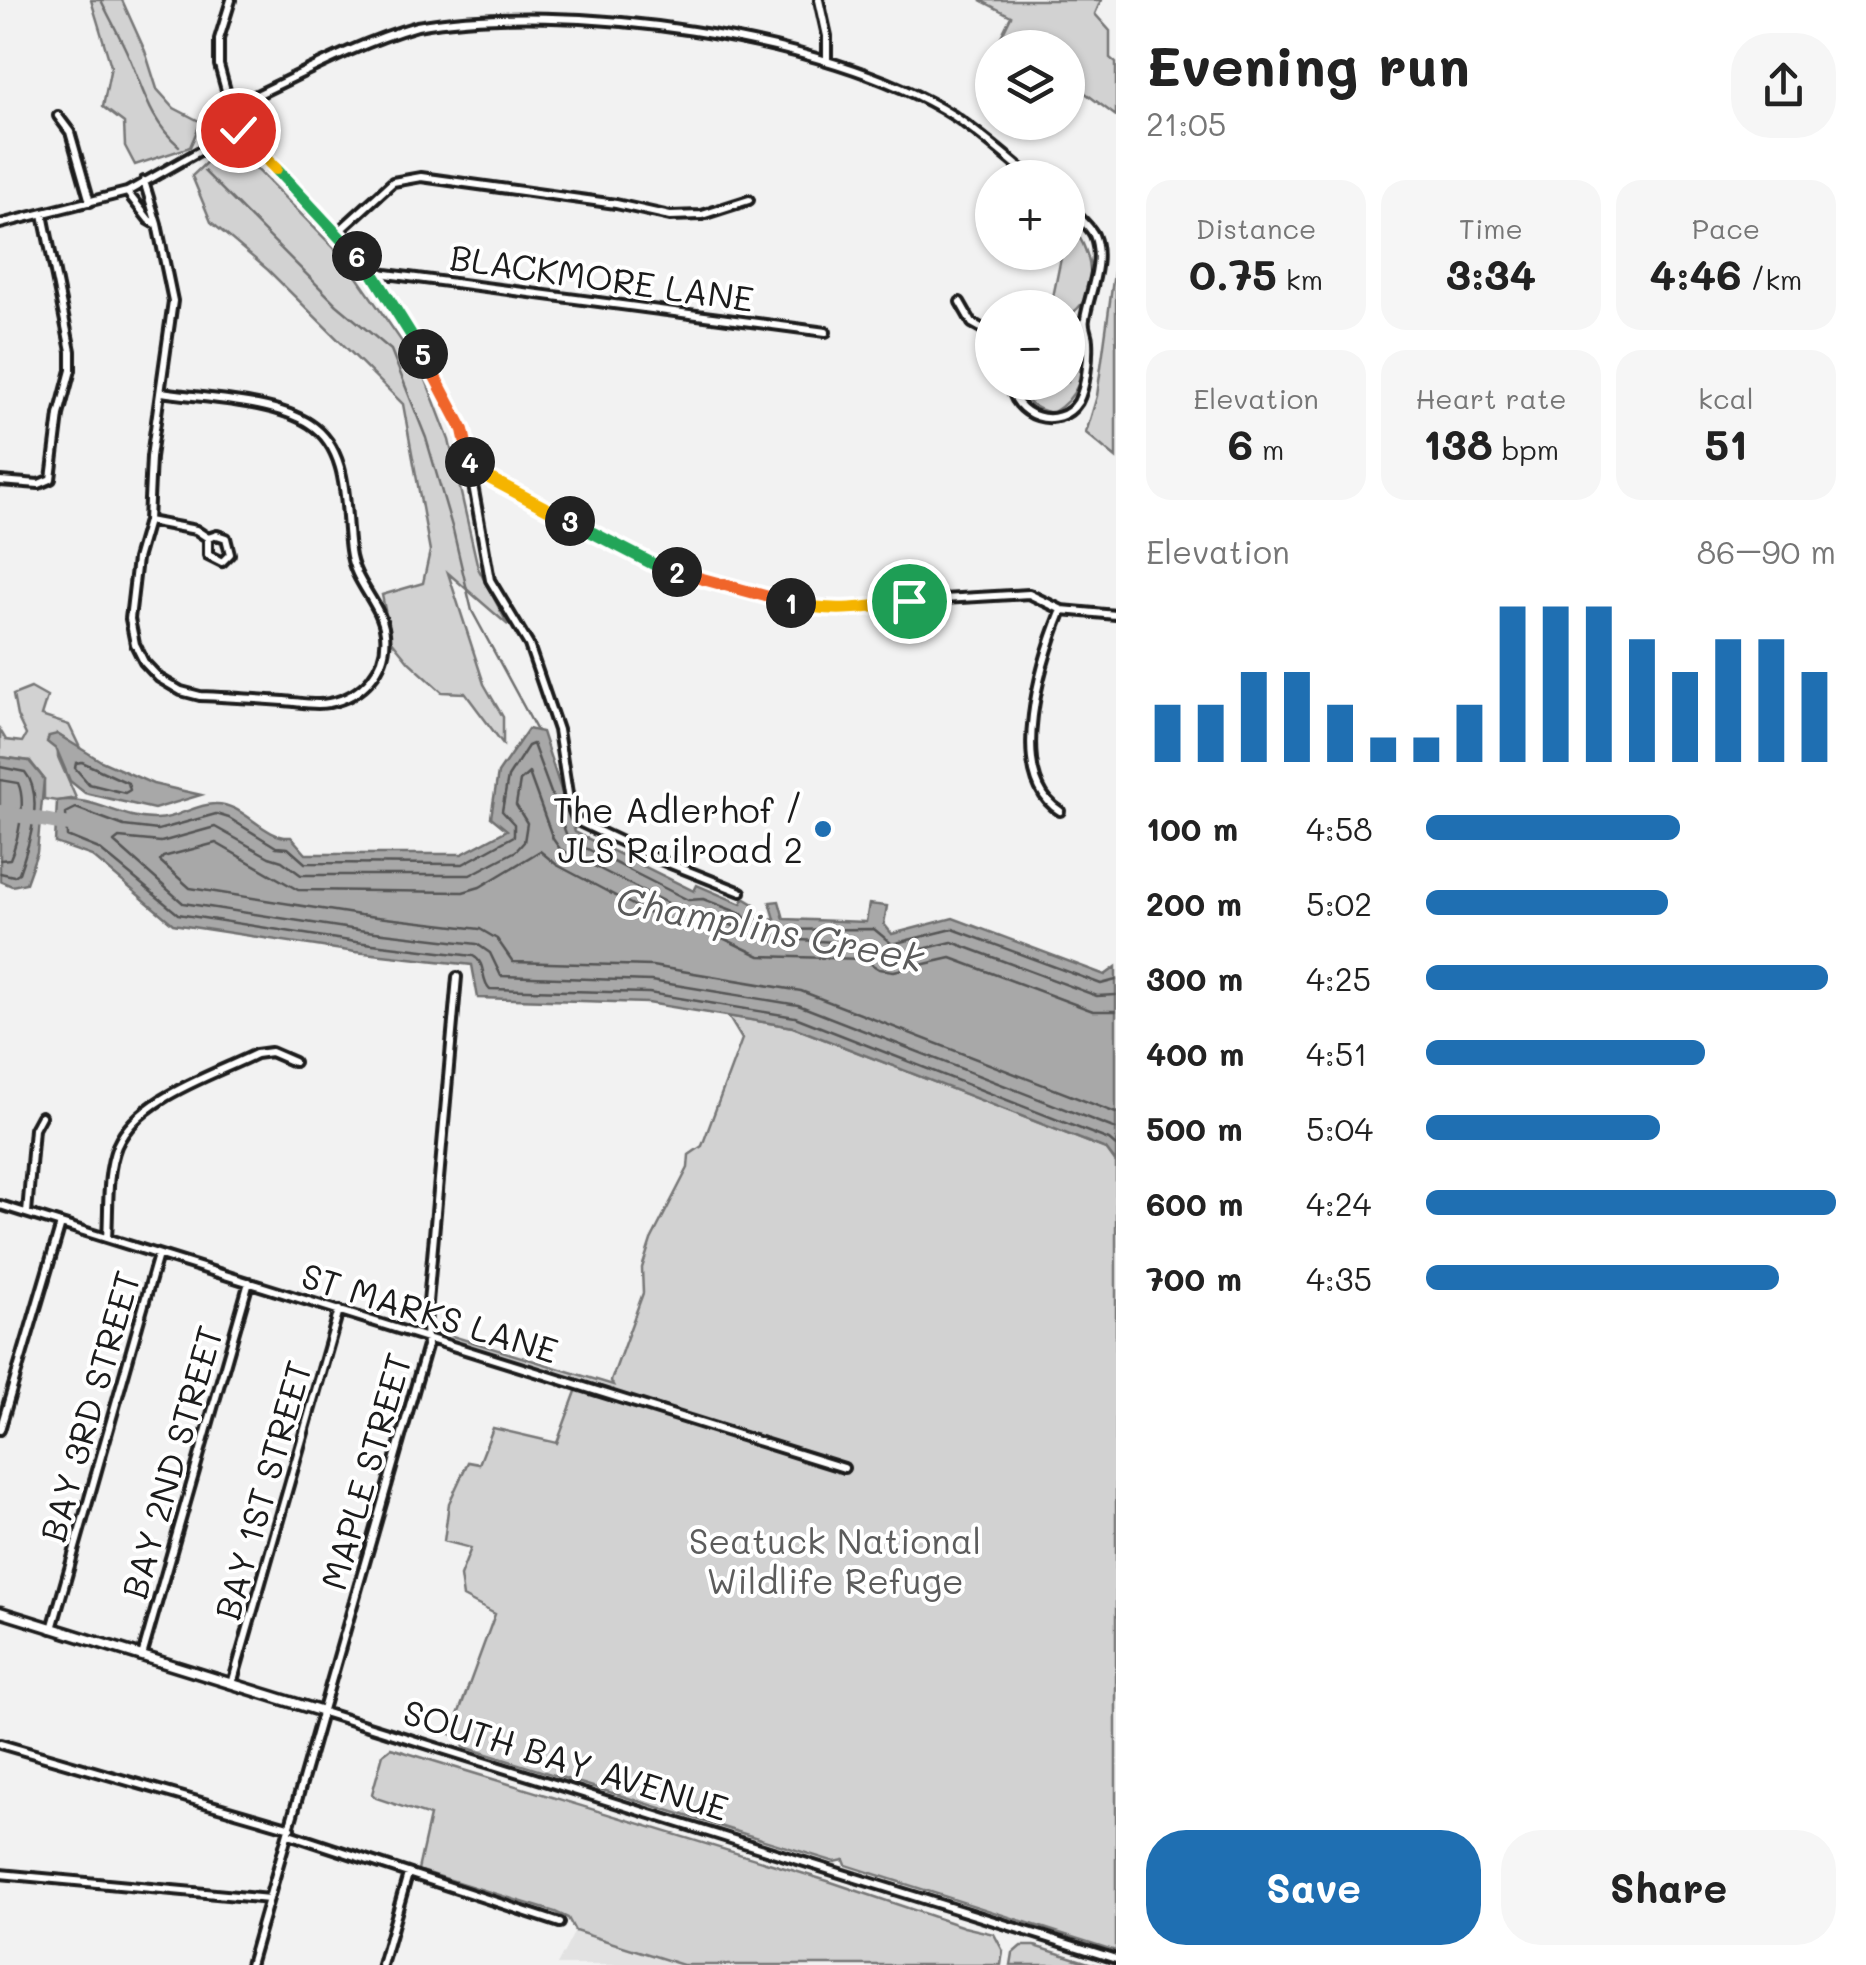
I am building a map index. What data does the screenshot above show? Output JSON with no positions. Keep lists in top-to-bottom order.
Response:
{
  "streets": {
    "street": [
      "BLACKMORE LANE",
      "ST MARKS LANE",
      "BAY 3RD STREET",
      "BAY 2ND STREET",
      "MAPLE STREET",
      "BAY 1ST STREET",
      "SOUTH BAY AVENUE"
    ]
  },
  "crossings": [
    ["ST MARKS LANE", "BAY 3RD STREET"],
    ["ST MARKS LANE", "BAY 2ND STREET"],
    ["ST MARKS LANE", "MAPLE STREET"],
    ["ST MARKS LANE", "BAY 1ST STREET"],
    ["BAY 3RD STREET", "SOUTH BAY AVENUE"],
    ["BAY 2ND STREET", "SOUTH BAY AVENUE"],
    ["MAPLE STREET", "SOUTH BAY AVENUE"],
    ["BAY 1ST STREET", "SOUTH BAY AVENUE"]
  ],
  "water": ["Champlins Creek"],
  "parks": ["Seatuck National Wildlife Refuge"],
  "places": ["The Adlerhof / JLS Railroad 2"],
  "page": {
    "heading": ["Evening run", "21:05"],
    "map_buttons": ["+", "−"],
    "stats": [
      ["Distance", "0.75 km"],
      ["Time", "3:34"],
      ["Pace", "4:46 /km"],
      ["Elevation", "6 m"],
      ["Heart rate", "138 bpm"],
      ["kcal", "51"]
    ],
    "pins": [
      "6",
      "5",
      "4",
      "3",
      "2",
      "1"
    ],
    "chart": ["Elevation", "86–90 m"],
    "list": [
      {
        "name": "100 m",
        "note": "4:58"
      },
      {
        "name": "200 m",
        "note": "5:02"
      },
      {
        "name": "300 m",
        "note": "4:25"
      },
      {
        "name": "400 m",
        "note": "4:51"
      },
      {
        "name": "500 m",
        "note": "5:04"
      },
      {
        "name": "600 m",
        "note": "4:24"
      },
      {
        "name": "700 m",
        "note": "4:35"
      }
    ],
    "buttons": ["Save", "Share"]
  }
}
